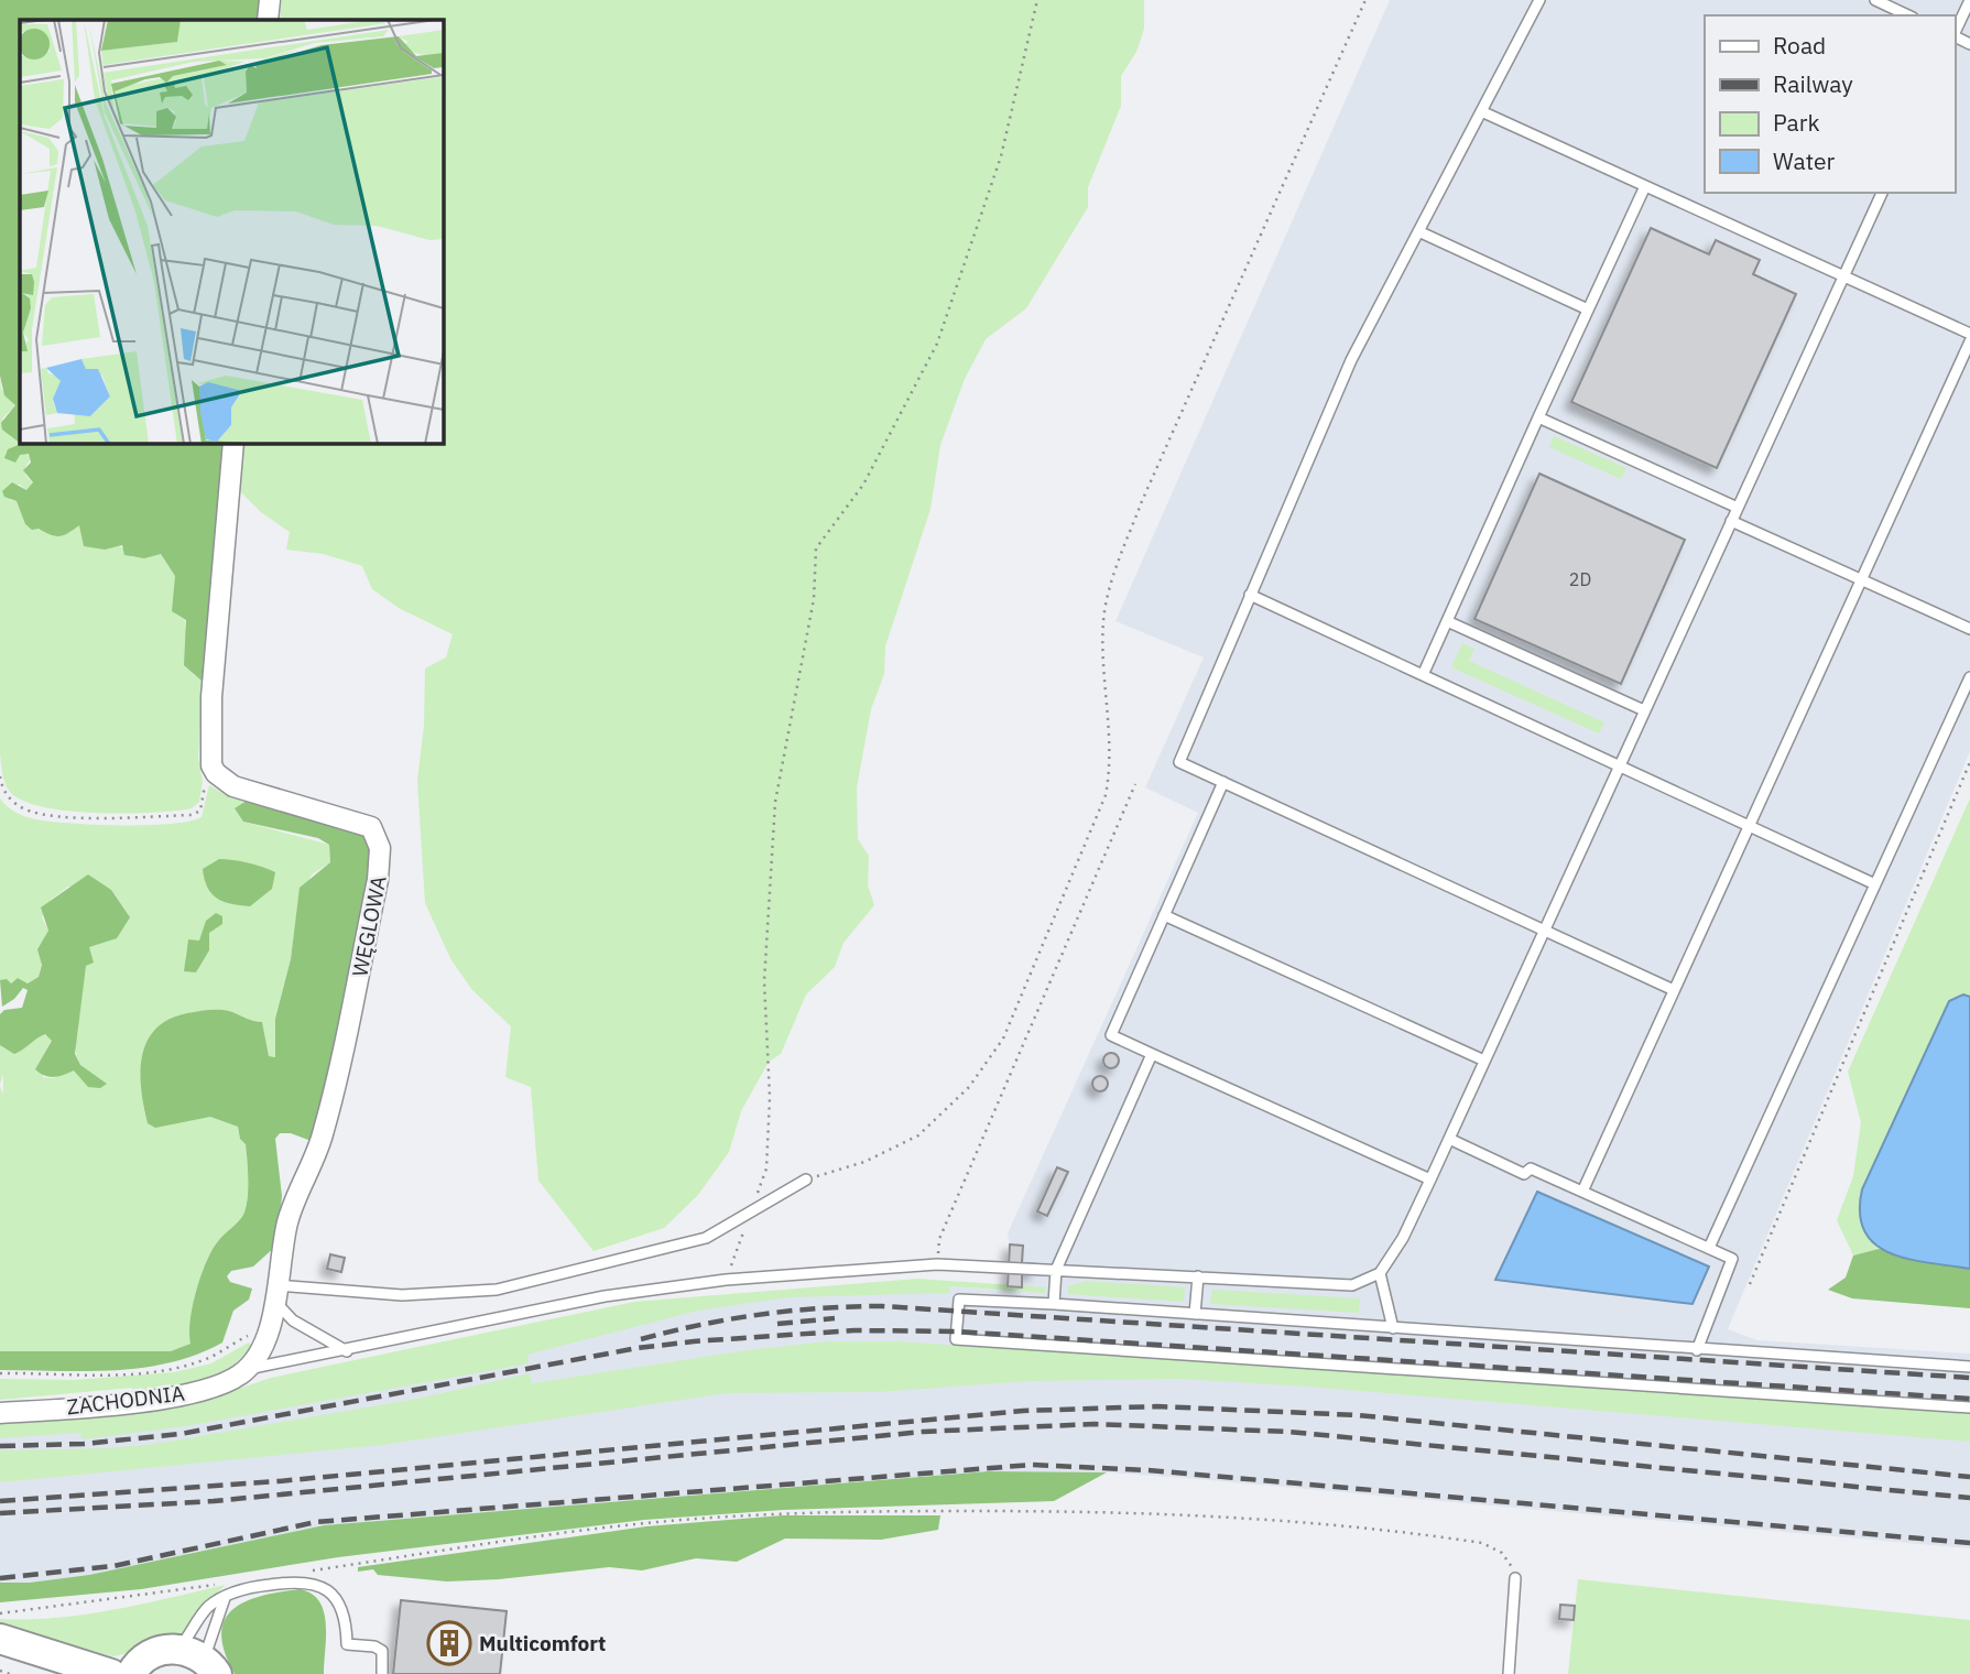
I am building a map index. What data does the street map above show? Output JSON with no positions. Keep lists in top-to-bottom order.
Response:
{
  "streets": {
    "street": ["WĘGLOWA", "ZACHODNIA"]
  },
  "crossings": [
    ["WĘGLOWA", "ZACHODNIA"]
  ],
  "places": {
    "building": ["Multicomfort"]
  },
  "house_numbers": ["2D"],
  "legend": [
    "Road",
    "Railway",
    "Park",
    "Water"
  ]
}
